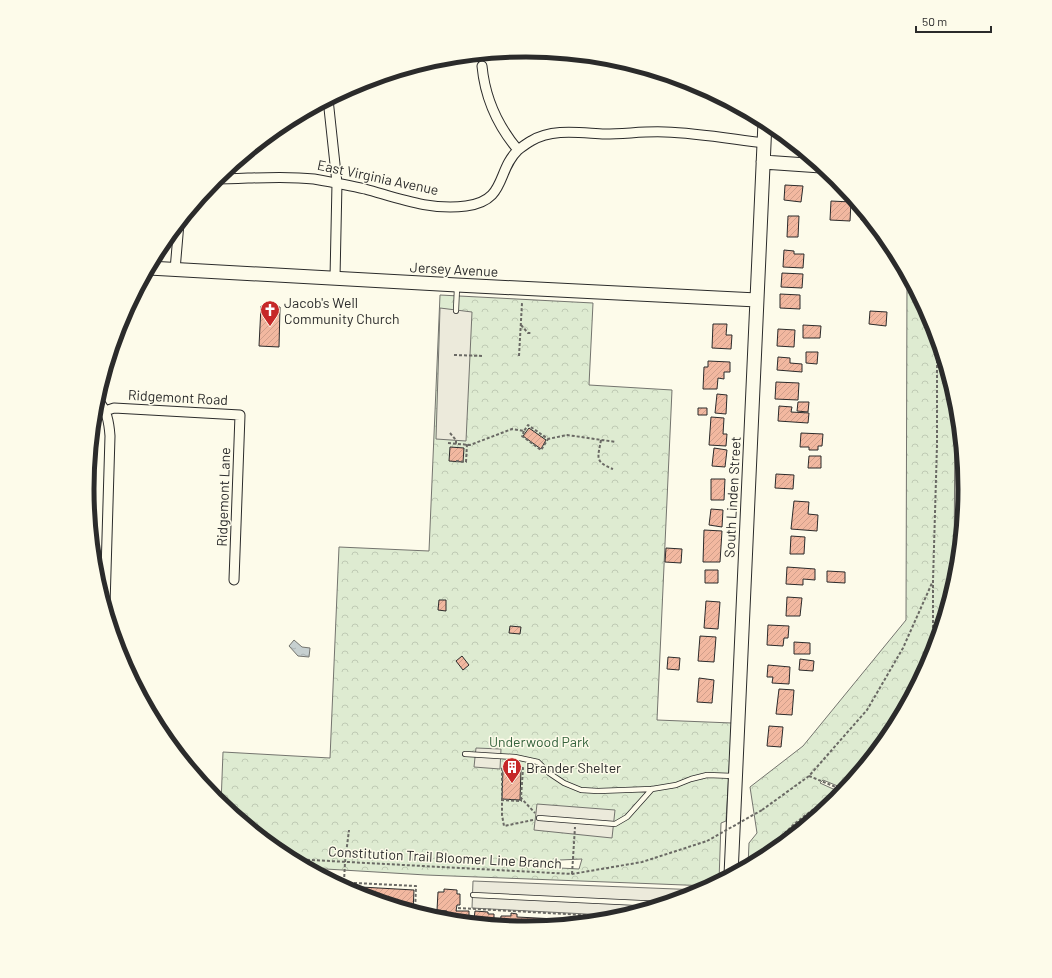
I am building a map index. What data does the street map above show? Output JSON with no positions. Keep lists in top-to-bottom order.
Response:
{
  "streets": {
    "main road": ["Jersey Avenue", "South Linden Street"],
    "street": ["East Virginia Avenue", "Ridgemont Road", "Ridgemont Lane"],
    "path": ["Constitution Trail Bloomer Line Branch"]
  },
  "crossings": [
    ["East Virginia Avenue", "South Linden Street"],
    ["Jersey Avenue", "South Linden Street"],
    ["Ridgemont Road", "Ridgemont Lane"]
  ],
  "parks": ["Underwood Park"],
  "places": {
    "church": ["Jacob's Well Community Church"],
    "building": ["Brander Shelter"]
  },
  "scale_bar": "50 m"
}
